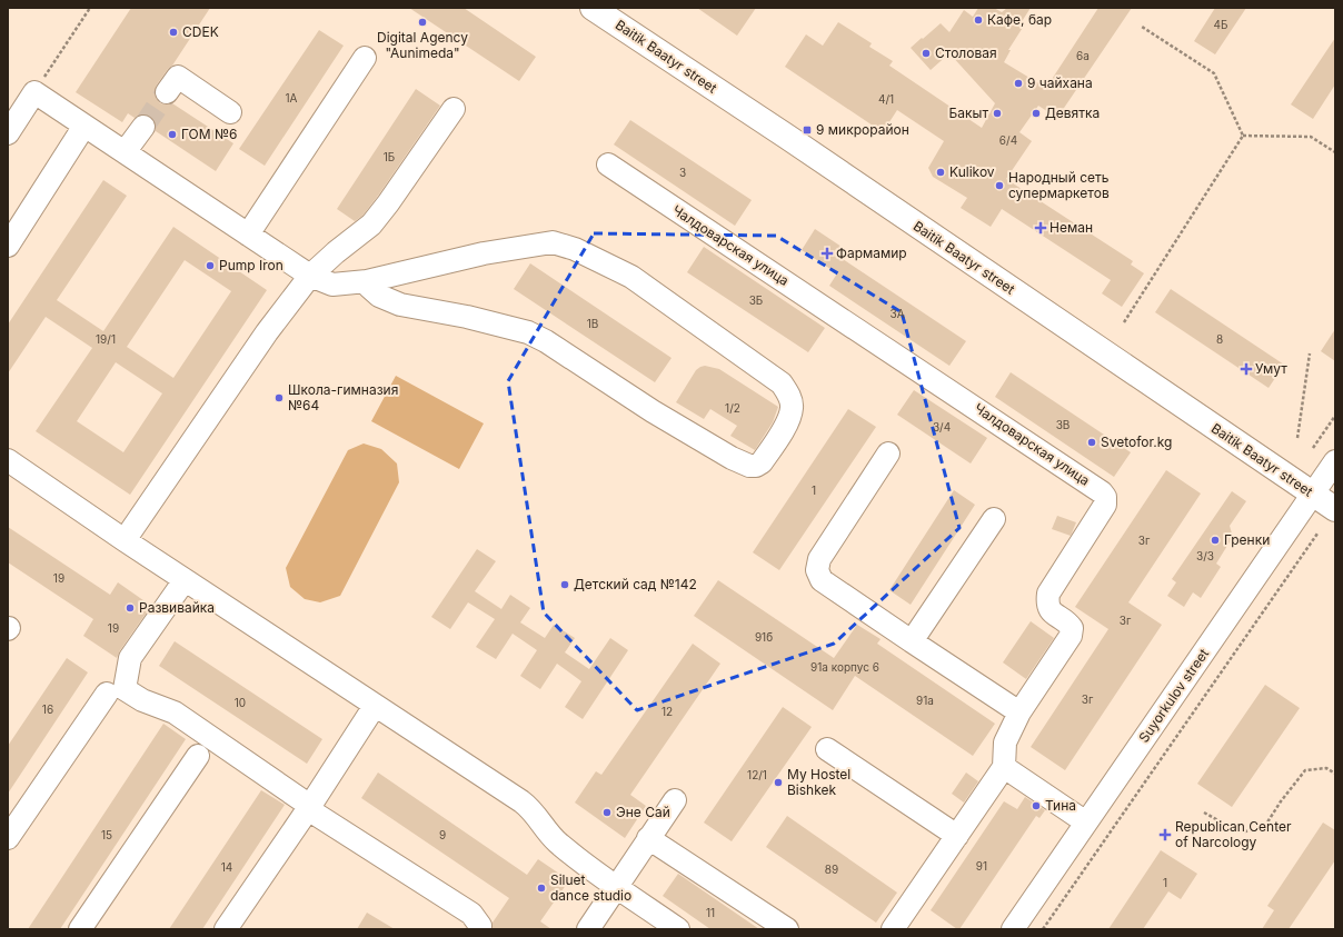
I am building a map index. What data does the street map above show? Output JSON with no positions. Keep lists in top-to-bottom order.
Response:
{
  "streets": {
    "main road": ["Baitik Baatyr street"],
    "street": ["Чалдоварская улица", "Suyorkulov street"]
  },
  "crossings": [
    ["Baitik Baatyr street", "Suyorkulov street"]
  ],
  "places": {
    "other": [
      "Кафе, бар",
      "Digital Agency \"Aunimeda\"",
      "CDEK",
      "Столовая",
      "9 чайхана",
      "Бакыт",
      "Девятка",
      "ГОМ №6",
      "Kulikov",
      "Народный сеть супермаркетов",
      "Pump Iron",
      "Школа-гимназия №64",
      "Svetofor.kg",
      "Гренки",
      "Детский сад №142",
      "Развивайка",
      "My Hostel Bishkek",
      "Тина",
      "Эне Сай",
      "Siluet dance studio"
    ],
    "transit": ["9 микрорайон"],
    "health": [
      "Неман",
      "Фармамир",
      "Умут",
      "Republican Center of Narcology"
    ]
  },
  "house_numbers": [
    "4Б",
    "6a",
    "1А",
    "4/1",
    "6/4",
    "1Б",
    "3",
    "3Б",
    "3А",
    "1В",
    "19/1",
    "8",
    "1/2",
    "3В",
    "3/4",
    "1",
    "3г",
    "3/3",
    "19",
    "3г",
    "19",
    "91б",
    "91а корпус 6",
    "3г",
    "91а",
    "10",
    "16",
    "12",
    "12/1",
    "15",
    "9",
    "91",
    "14",
    "89",
    "1",
    "11"
  ]
}
